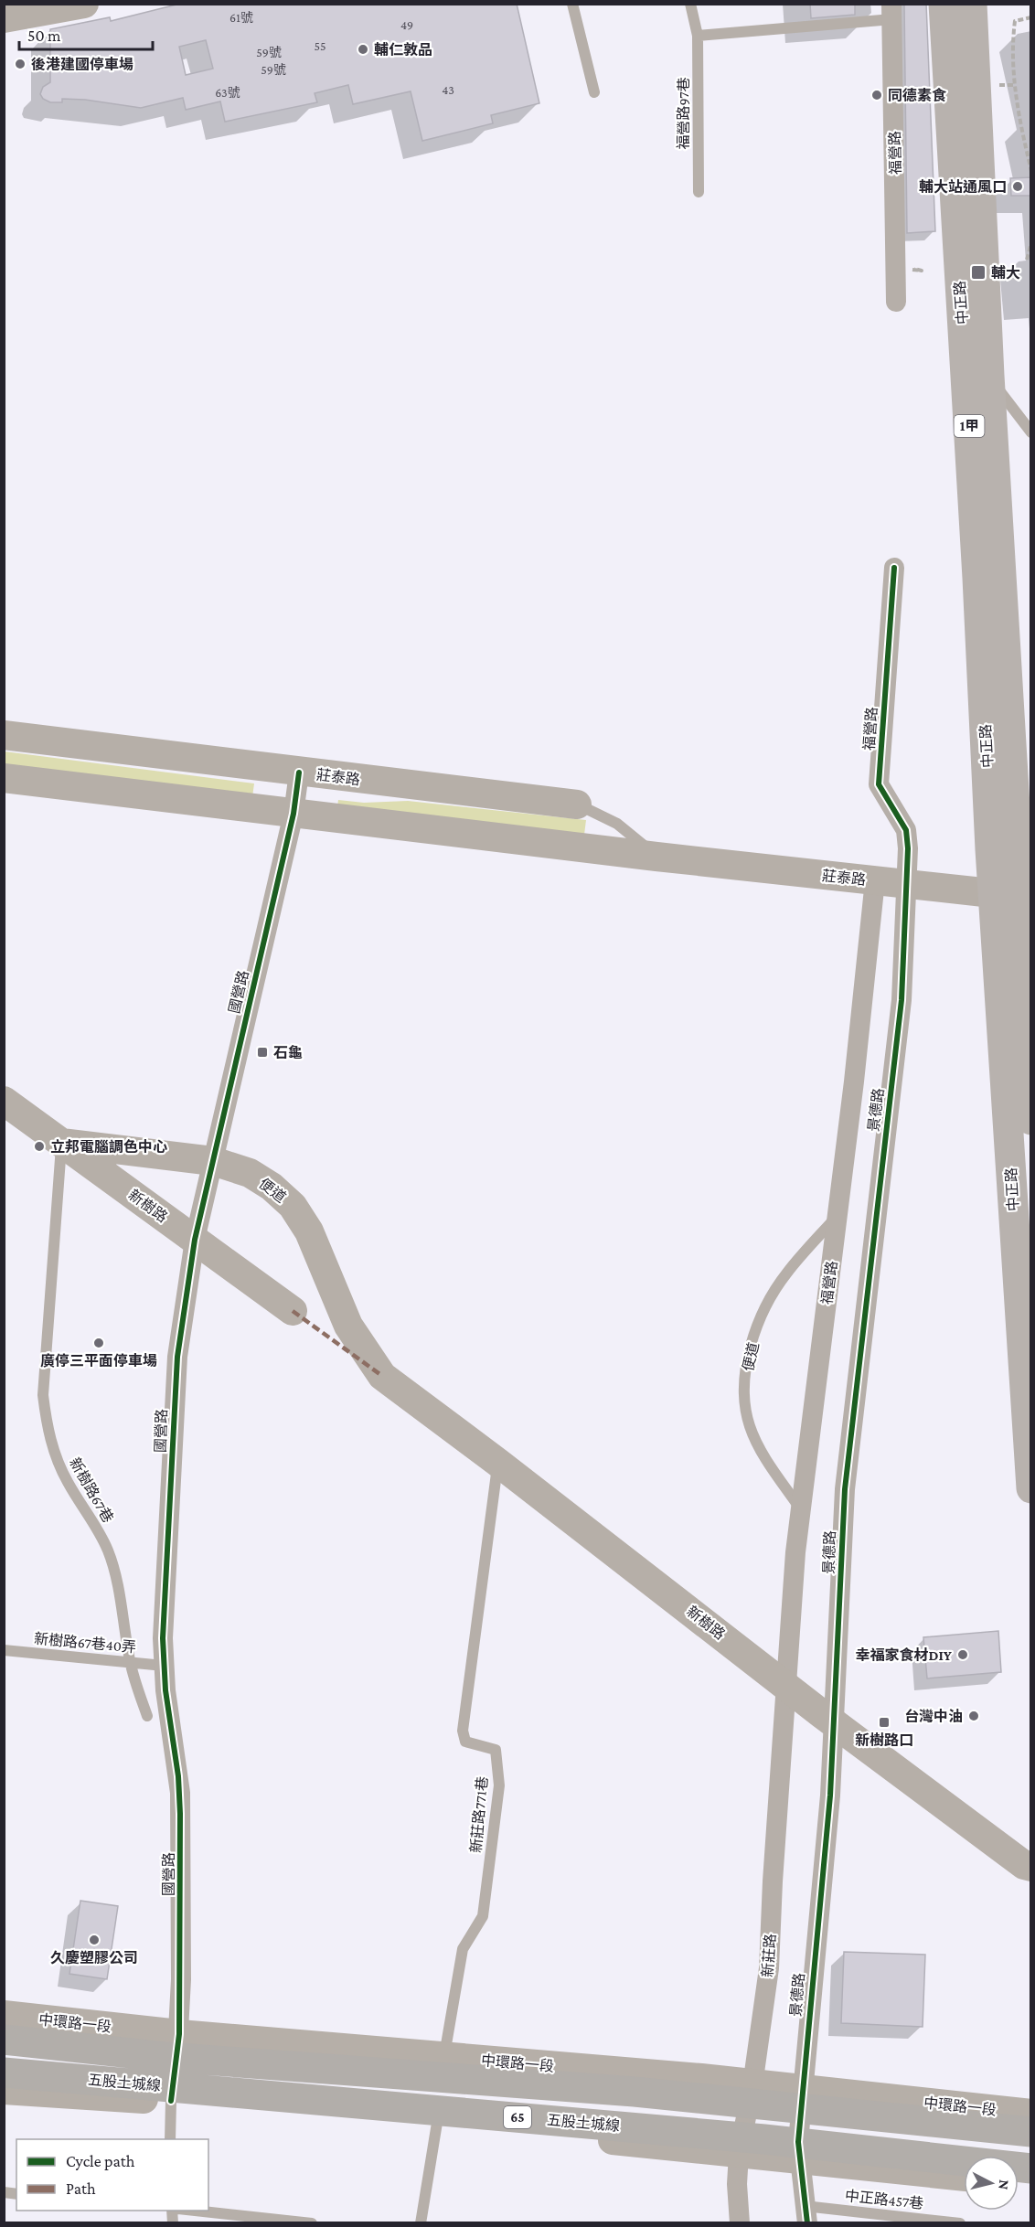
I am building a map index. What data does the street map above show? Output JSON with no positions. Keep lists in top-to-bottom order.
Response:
{
  "streets": {
    "highway": ["五股土城線", "65"],
    "main road": ["中正路", "1甲"],
    "street": [
      "福營路",
      "莊泰路",
      "國營路",
      "景德路",
      "便道",
      "新樹路",
      "新莊路",
      "中環路一段"
    ],
    "lane": [
      "福營路97巷",
      "新樹路67巷",
      "新樹路67巷40弄",
      "新莊路771巷",
      "中正路457巷"
    ]
  },
  "crossings": [
    ["福營路", "莊泰路"],
    ["福營路", "景德路"],
    ["福營路", "便道"],
    ["福營路", "新樹路"],
    ["福營路", "新莊路"],
    ["中正路", "莊泰路"],
    ["莊泰路", "國營路"],
    ["莊泰路", "景德路"],
    ["國營路", "便道"],
    ["國營路", "新樹路"],
    ["國營路", "新樹路67巷40弄"],
    ["國營路", "中環路一段"],
    ["景德路", "新樹路"],
    ["景德路", "中環路一段"],
    ["景德路", "中正路457巷"],
    ["便道", "新樹路"],
    ["新樹路", "新樹路67巷"],
    ["新樹路", "新莊路771巷"],
    ["新樹路", "新莊路"],
    ["新樹路67巷", "新樹路67巷40弄"],
    ["新莊路771巷", "中環路一段"],
    ["新莊路", "中環路一段"]
  ],
  "places": {
    "other": [
      "輔仁敦品",
      "後港建國停車場",
      "同德素食",
      "輔大站通風口",
      "立邦電腦調色中心",
      "廣停三平面停車場",
      "幸福家食材DIY",
      "台灣中油",
      "久慶塑膠公司"
    ],
    "transit": ["輔大", "石龜", "新樹路口"]
  },
  "house_numbers": [
    "61號",
    "49",
    "55",
    "59號",
    "59號",
    "43",
    "63號"
  ],
  "legend": ["Cycle path", "Path"],
  "scale_bar": "50 m",
  "north": "right"
}
